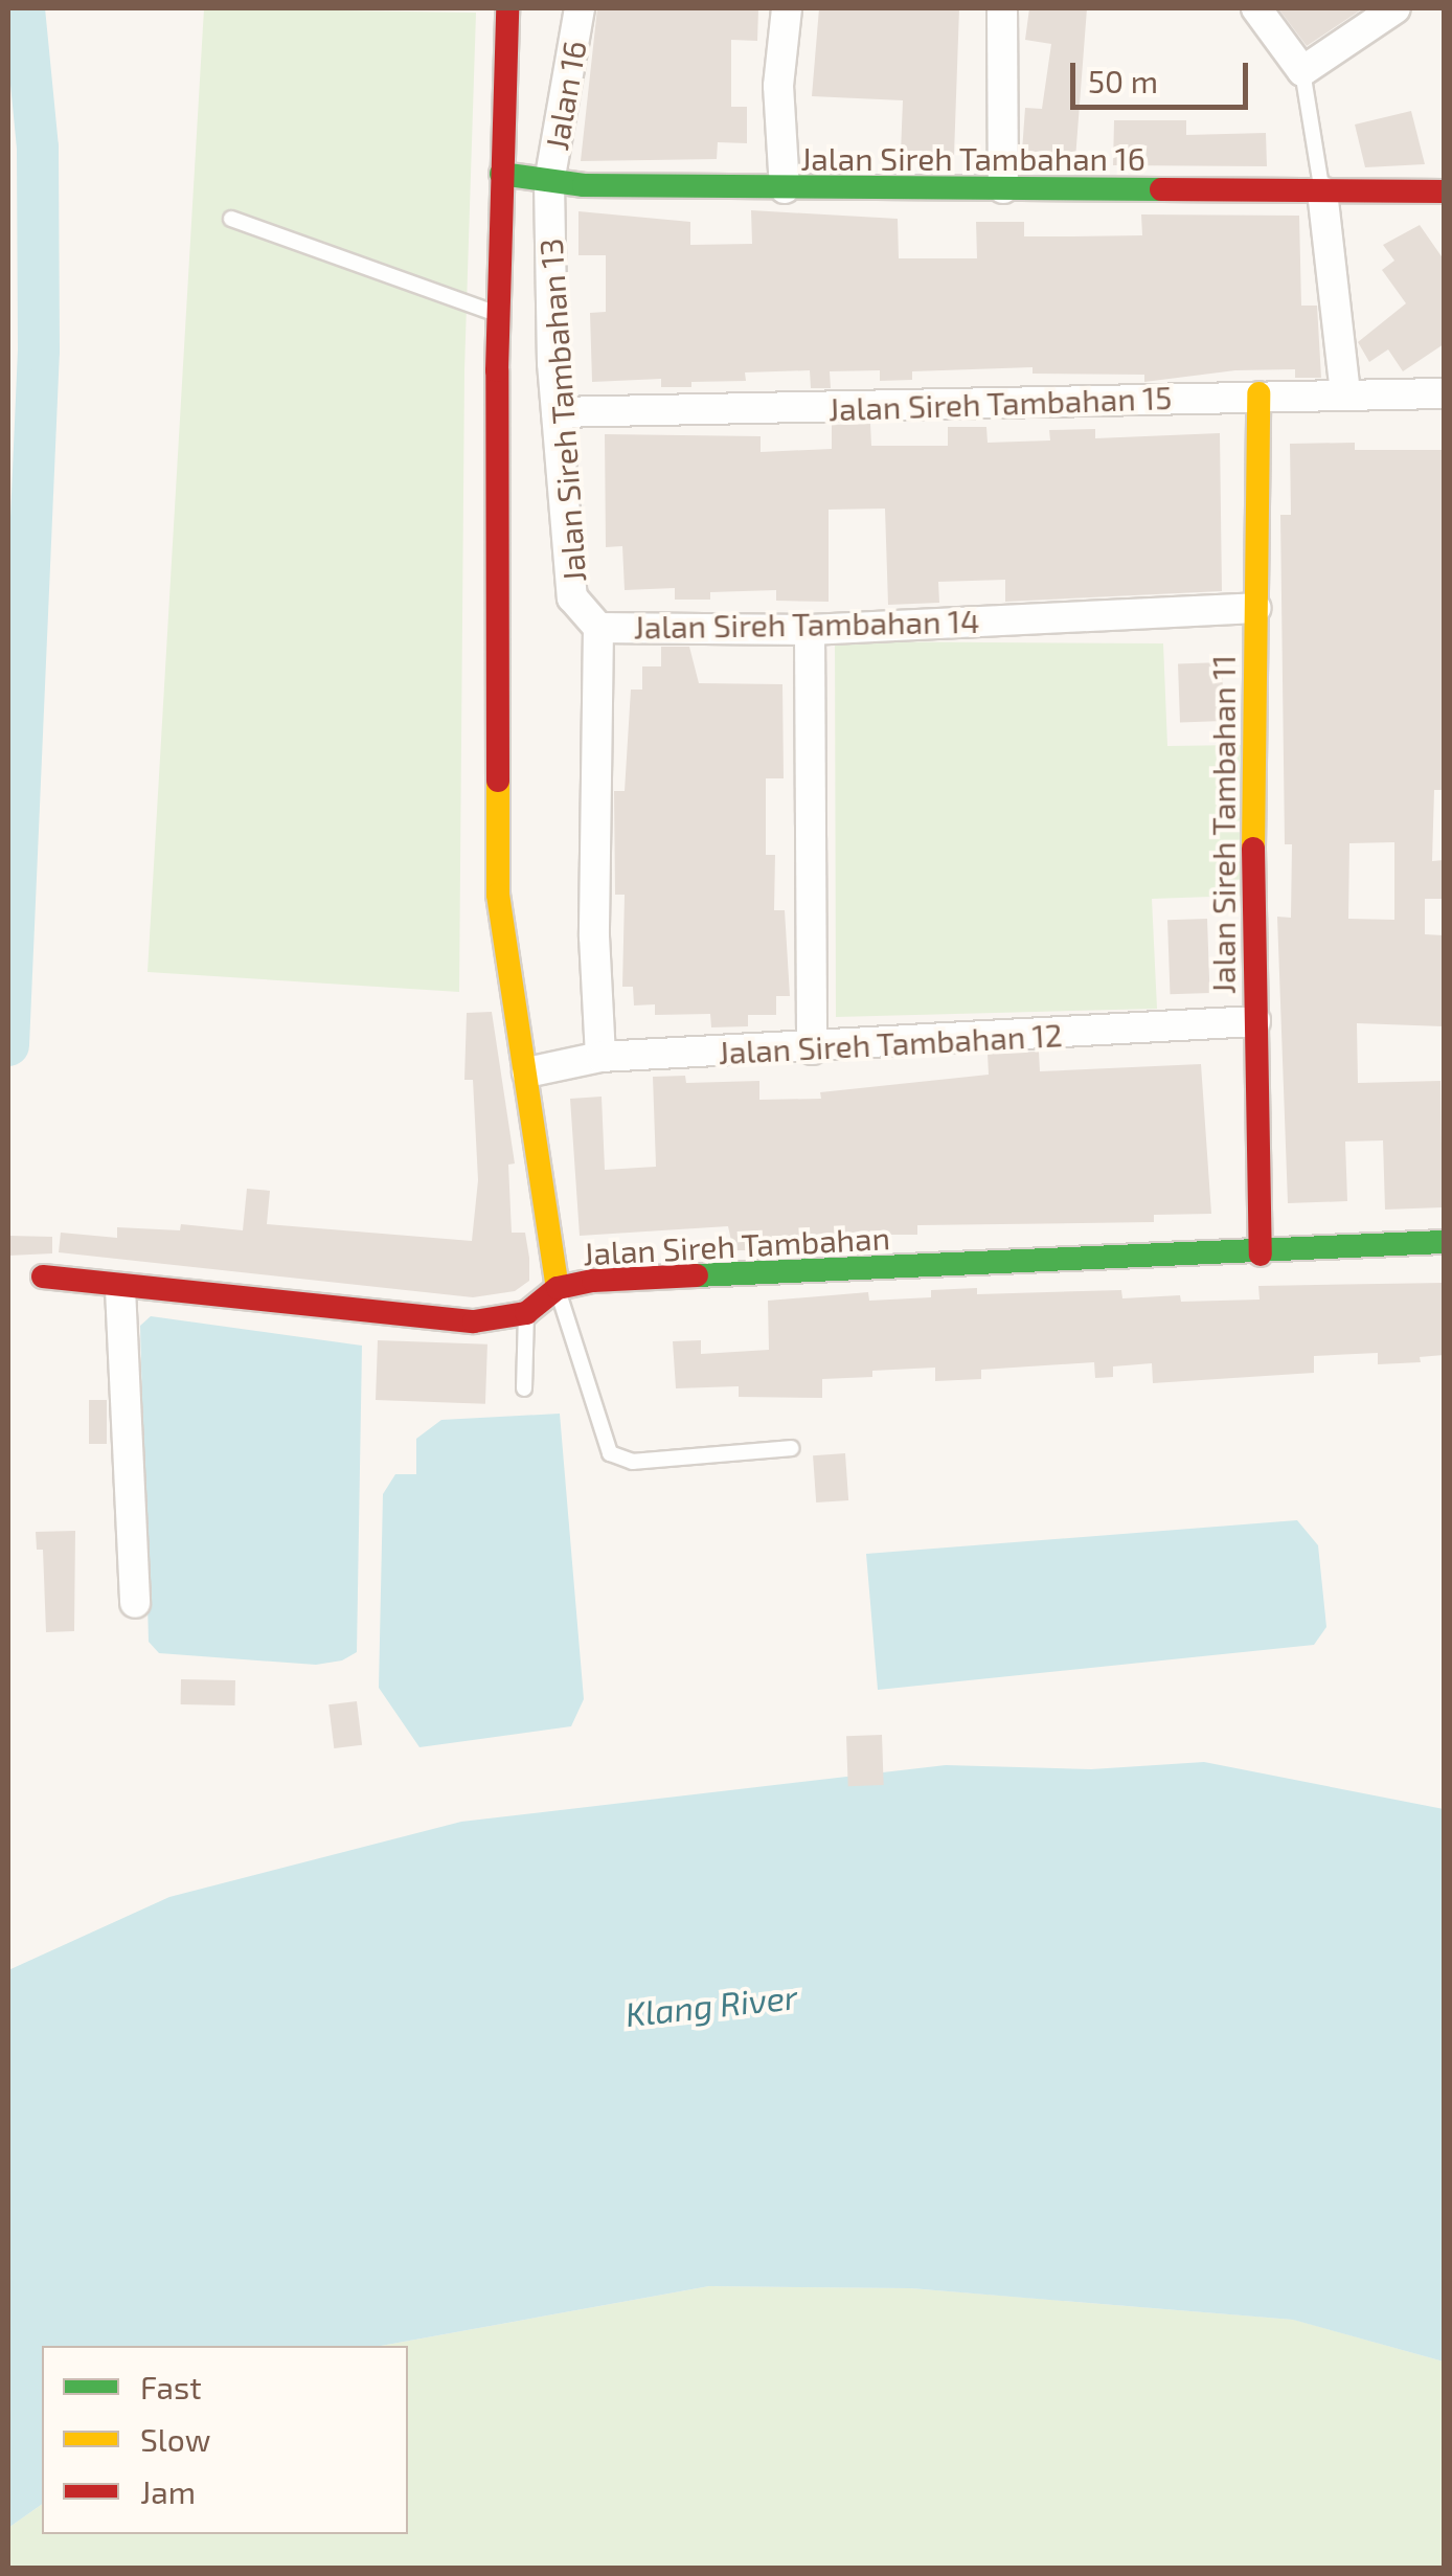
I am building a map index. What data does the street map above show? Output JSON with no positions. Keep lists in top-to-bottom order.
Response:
{
  "streets": {
    "street": [
      "Jalan 16",
      "Jalan Sireh Tambahan 16",
      "Jalan Sireh Tambahan 15",
      "Jalan Sireh Tambahan 13",
      "Jalan Sireh Tambahan 14",
      "Jalan Sireh Tambahan 11",
      "Jalan Sireh Tambahan 12",
      "Jalan Sireh Tambahan"
    ]
  },
  "crossings": [
    ["Jalan 16", "Jalan Sireh Tambahan 16"],
    ["Jalan 16", "Jalan Sireh Tambahan 13"],
    ["Jalan Sireh Tambahan 16", "Jalan Sireh Tambahan 13"],
    ["Jalan Sireh Tambahan 15", "Jalan Sireh Tambahan 13"],
    ["Jalan Sireh Tambahan 15", "Jalan Sireh Tambahan 11"],
    ["Jalan Sireh Tambahan 13", "Jalan Sireh Tambahan 14"],
    ["Jalan Sireh Tambahan 14", "Jalan Sireh Tambahan 11"],
    ["Jalan Sireh Tambahan 14", "Jalan Sireh Tambahan 12"],
    ["Jalan Sireh Tambahan 11", "Jalan Sireh Tambahan 12"],
    ["Jalan Sireh Tambahan 11", "Jalan Sireh Tambahan"]
  ],
  "water": ["Klang River"],
  "legend": ["Fast", "Slow", "Jam"],
  "scale_bar": "50 m"
}
